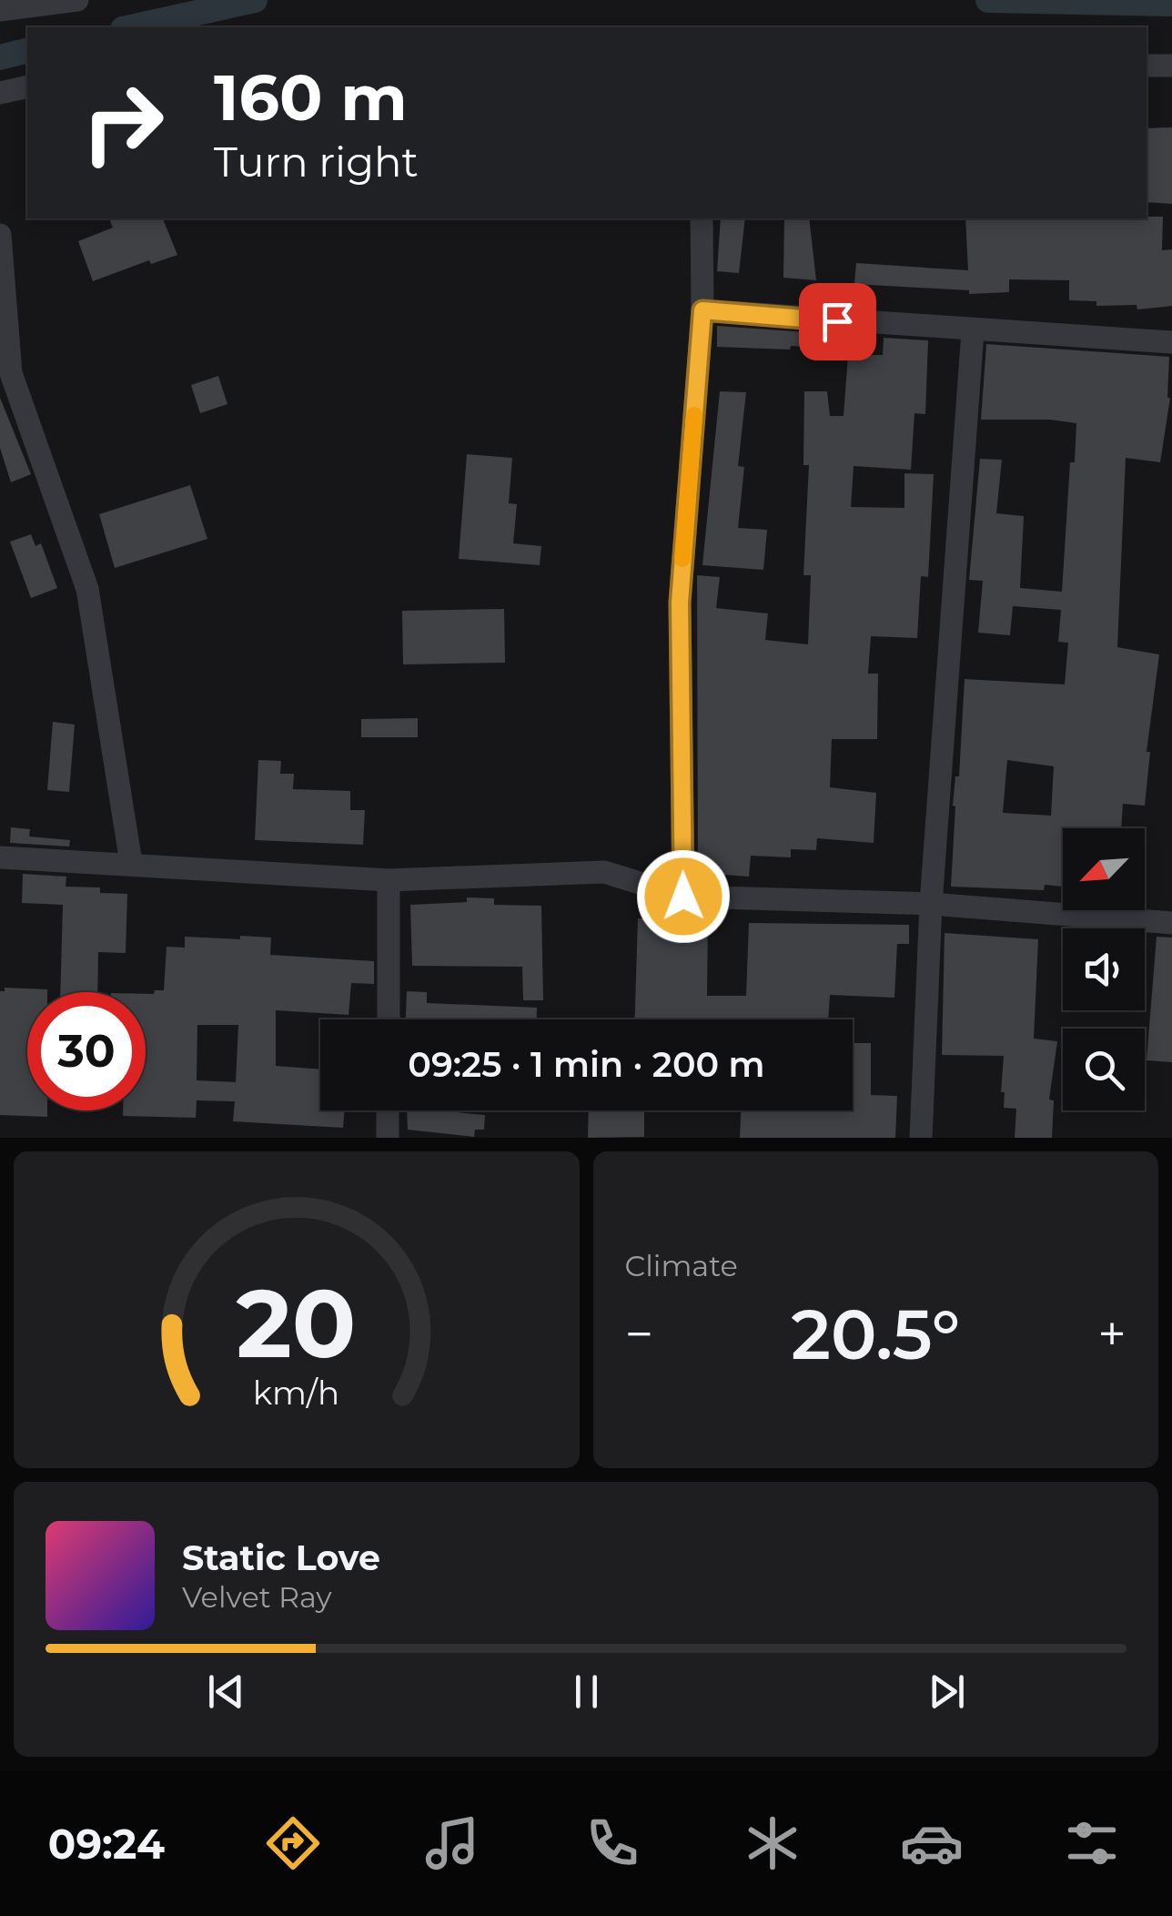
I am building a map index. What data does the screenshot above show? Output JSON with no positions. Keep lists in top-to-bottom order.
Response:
{
  "north": "bottom left",
  "page": {
    "turn": ["160 m", "Turn right"],
    "limit": "30",
    "trip": "09:25 · 1 min · 200 m",
    "tile": "Climate",
    "heat": ["−", "20.5°", "+"],
    "song": ["Static Love", "Velvet Ray"],
    "tabs": "09:24",
    "gauge": ["20", "km/h"]
  }
}
